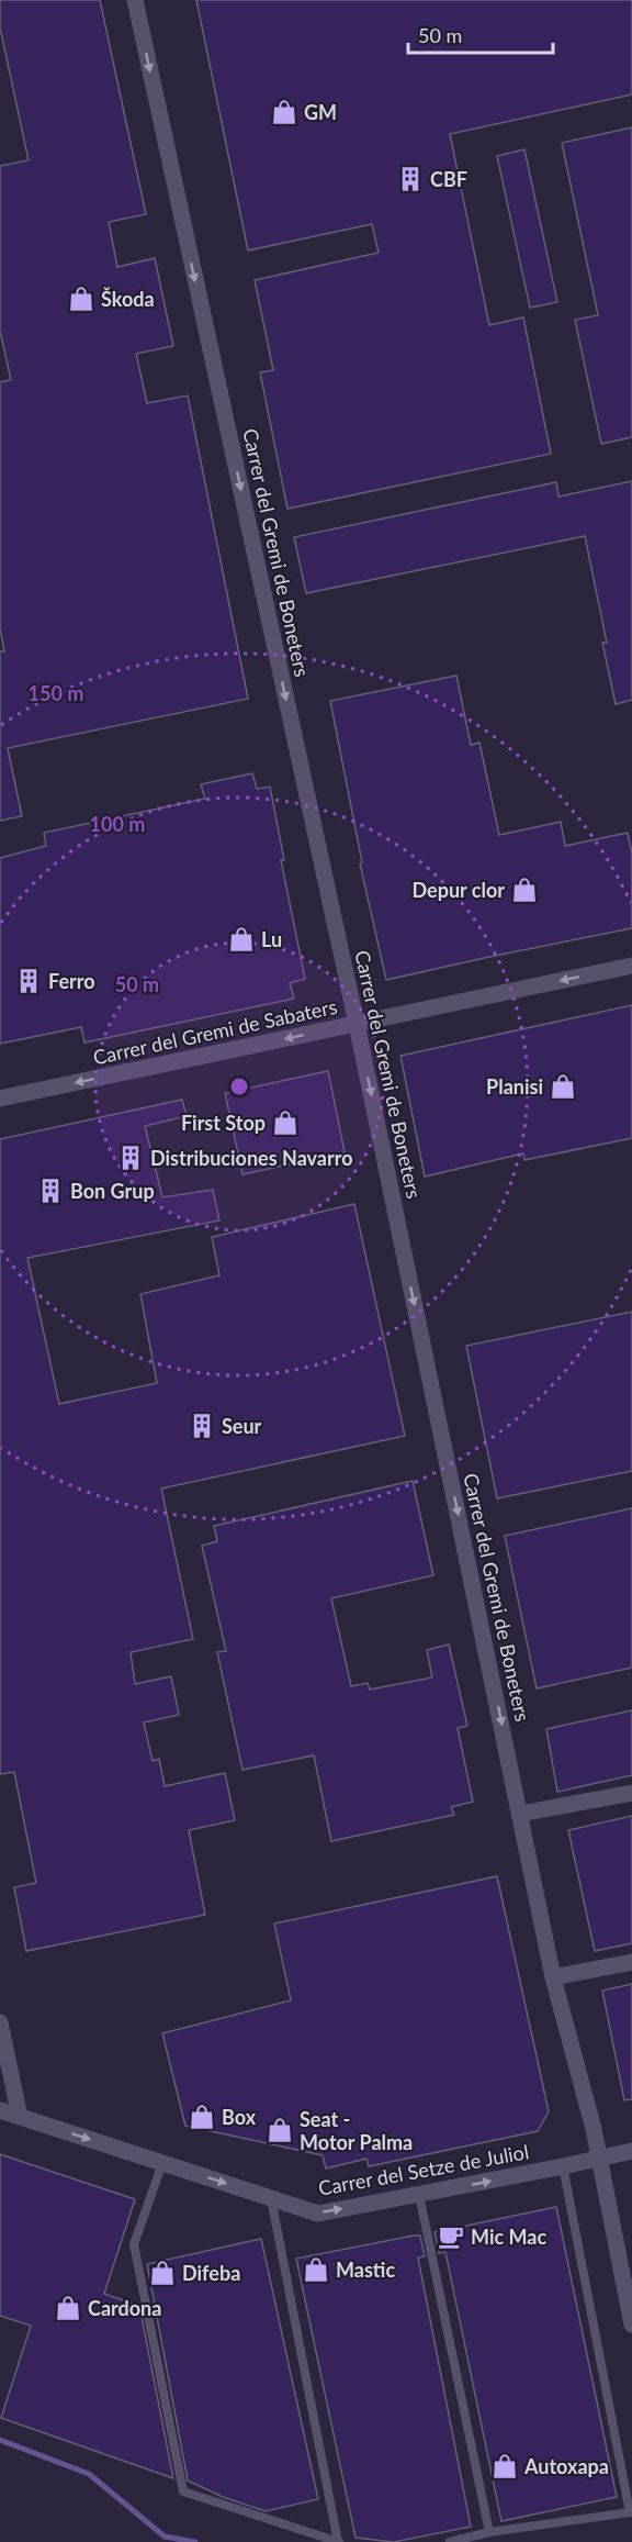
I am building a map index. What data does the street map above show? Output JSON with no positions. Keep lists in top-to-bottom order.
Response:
{
  "streets": {
    "street": ["Carrer del Gremi de Boneters", "Carrer del Gremi de Sabaters", "Carrer del Setze de Juliol"]
  },
  "crossings": [
    ["Carrer del Gremi de Boneters", "Carrer del Gremi de Sabaters"],
    ["Carrer del Gremi de Boneters", "Carrer del Setze de Juliol"]
  ],
  "one_way": ["Carrer del Gremi de Boneters", "Carrer del Gremi de Sabaters", "Carrer del Setze de Juliol"],
  "places": {
    "shop": [
      "GM",
      "Škoda",
      "Depur clor",
      "Lu",
      "Planisi",
      "First Stop",
      "Box",
      "Seat - Motor Palma",
      "Mastic",
      "Difeba",
      "Cardona",
      "Autoxapa"
    ],
    "building": [
      "CBF",
      "Ferro",
      "Distribuciones Navarro",
      "Bon Grup",
      "Seur"
    ],
    "cafe": ["Mic Mac"]
  },
  "scale_bar": "50 m",
  "rings": ["150 m", "100 m", "50 m"]
}
